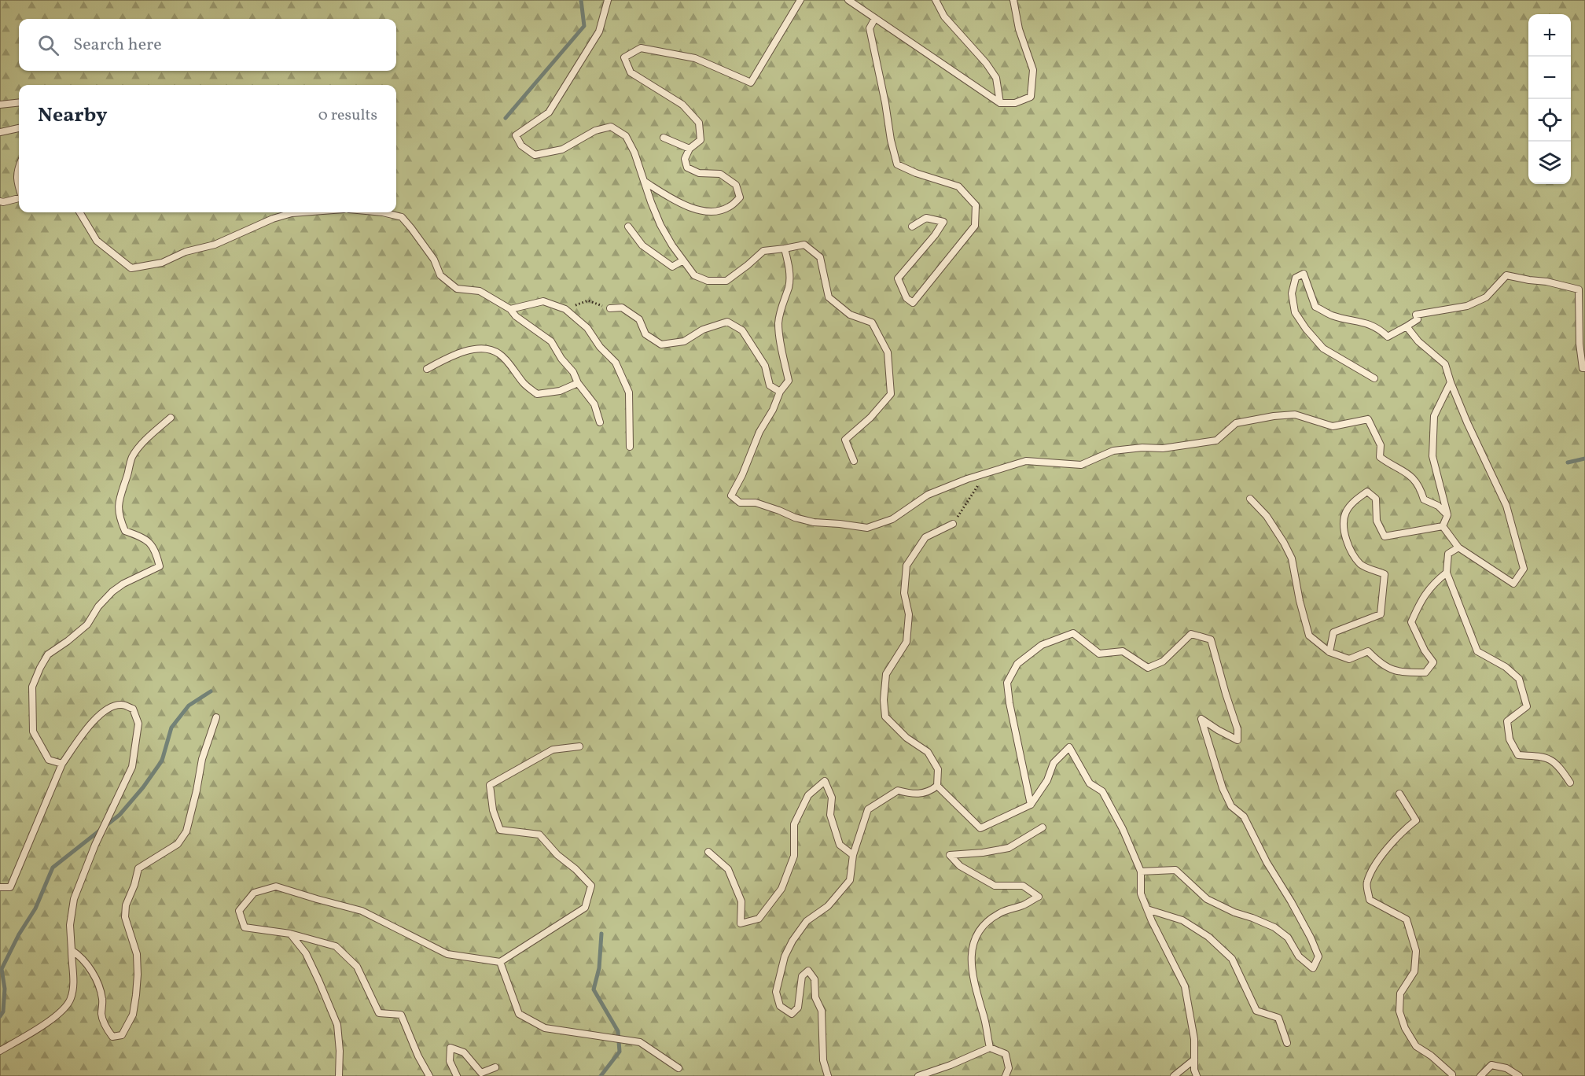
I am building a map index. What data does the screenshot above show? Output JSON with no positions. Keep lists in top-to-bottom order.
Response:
{
  "page": {
    "map_buttons": ["+", "−"],
    "search": "Search here",
    "heading": ["Nearby", "0 results"]
  }
}
